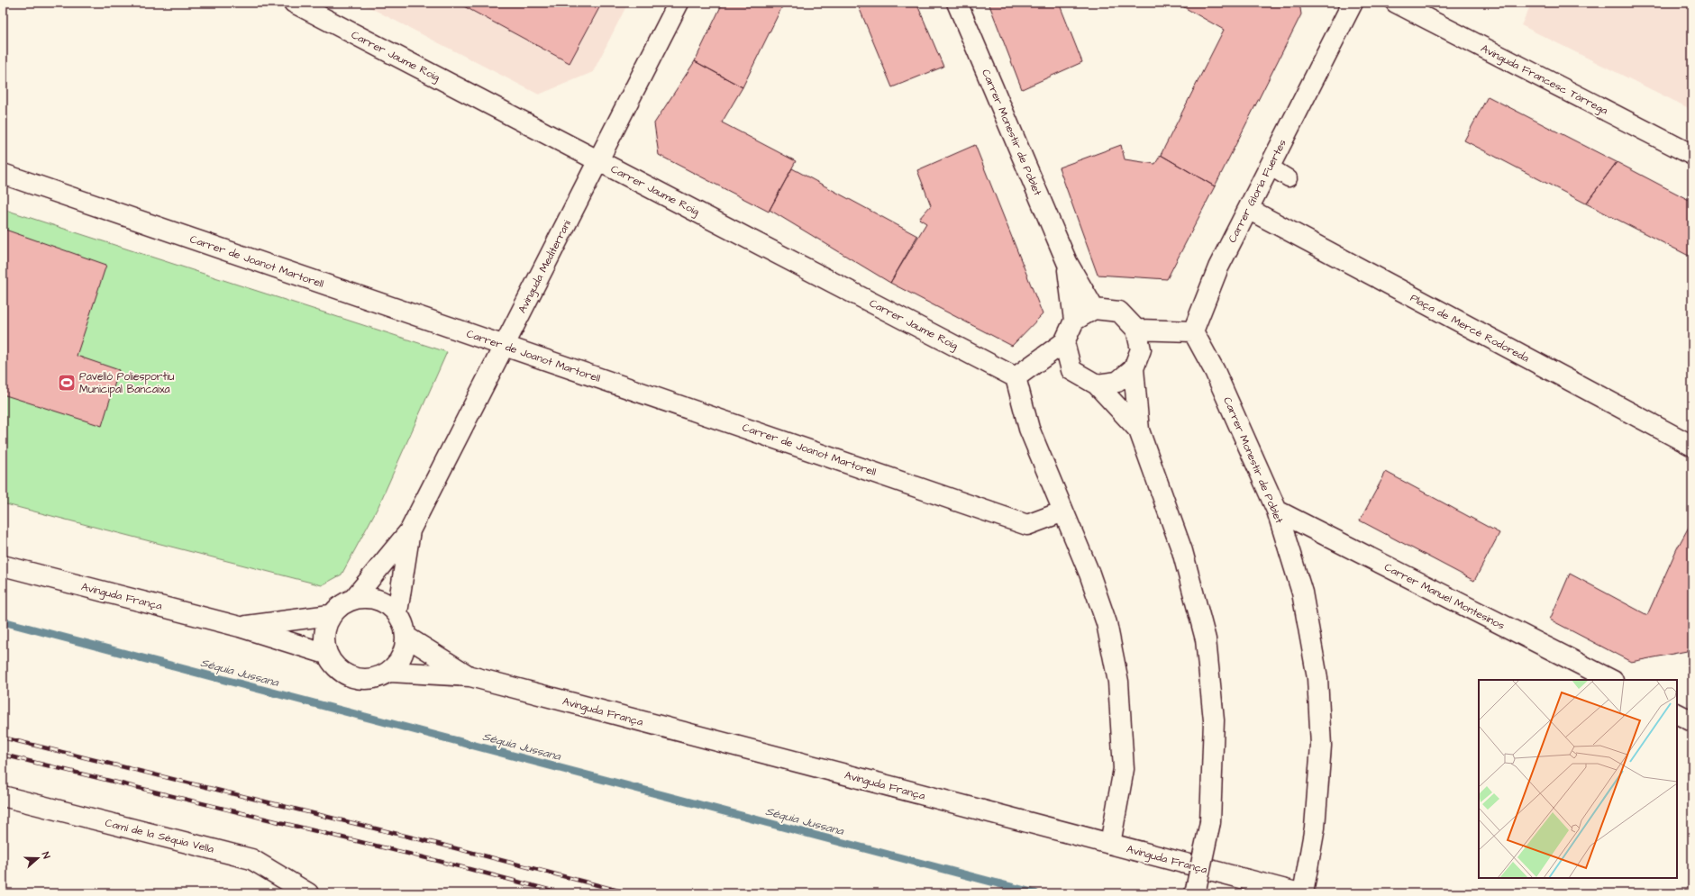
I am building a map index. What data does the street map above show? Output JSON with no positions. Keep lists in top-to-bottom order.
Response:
{
  "streets": {
    "street": [
      "Carrer Jaume Roig",
      "Avinguda Francesc Tàrrega",
      "Carrer Monestir de Poblet",
      "Carrer Gloria Fuertes",
      "Carrer de Joanot Martorell",
      "Avinguda Mediterrani",
      "Plaça de Mercè Rodoreda",
      "Avinguda França",
      "Carrer Manuel Montesinos",
      "Camí de la Séquia Vella"
    ]
  },
  "crossings": [
    ["Carrer Jaume Roig", "Avinguda Mediterrani"],
    ["Carrer Monestir de Poblet", "Carrer Gloria Fuertes"],
    ["Carrer Monestir de Poblet", "Carrer Manuel Montesinos"],
    ["Carrer Gloria Fuertes", "Plaça de Mercè Rodoreda"],
    ["Carrer de Joanot Martorell", "Avinguda Mediterrani"],
    ["Avinguda Mediterrani", "Avinguda França"]
  ],
  "water": ["Séquia Jussana"],
  "places": {
    "sports": ["Pavelló Poliesportiu Municipal Bancaixa"]
  },
  "north": "right"
}
